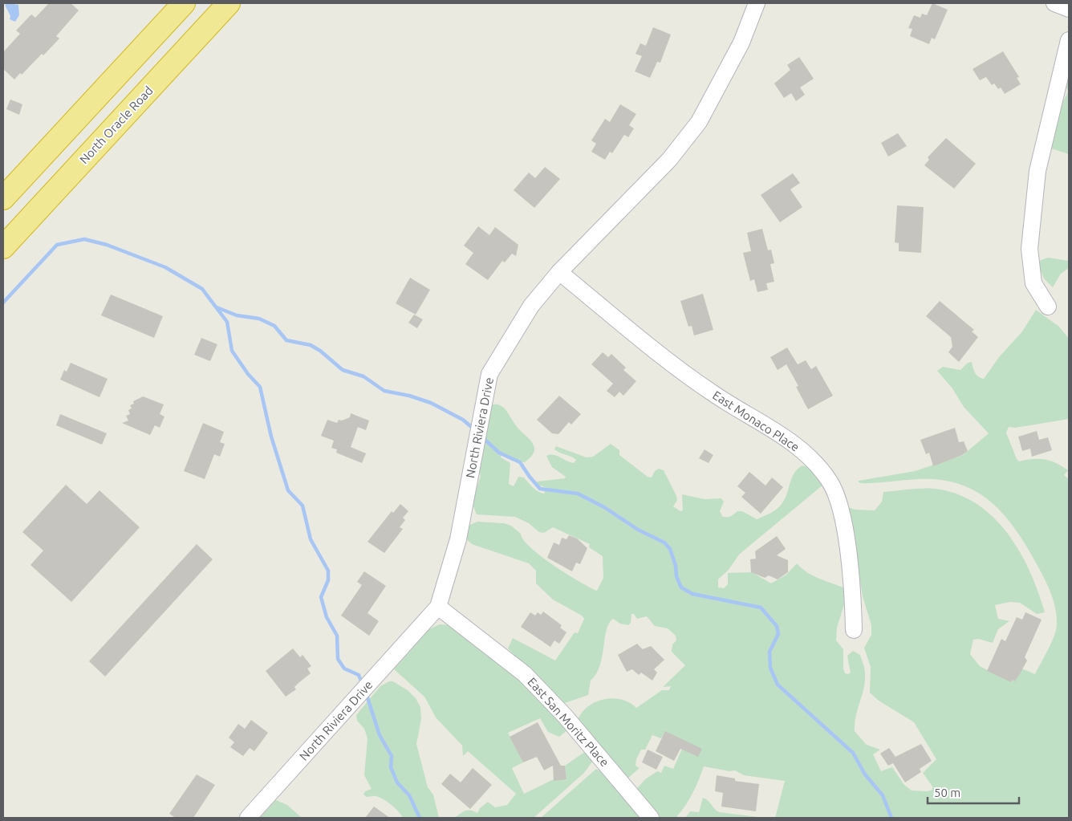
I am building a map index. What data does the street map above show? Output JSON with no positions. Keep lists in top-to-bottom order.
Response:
{
  "streets": {
    "highway": ["North Oracle Road"],
    "street": ["East Monaco Place", "North Riviera Drive", "East San Moritz Place"]
  },
  "crossings": [
    ["East Monaco Place", "North Riviera Drive"],
    ["North Riviera Drive", "East San Moritz Place"]
  ],
  "scale_bar": "50 m"
}
